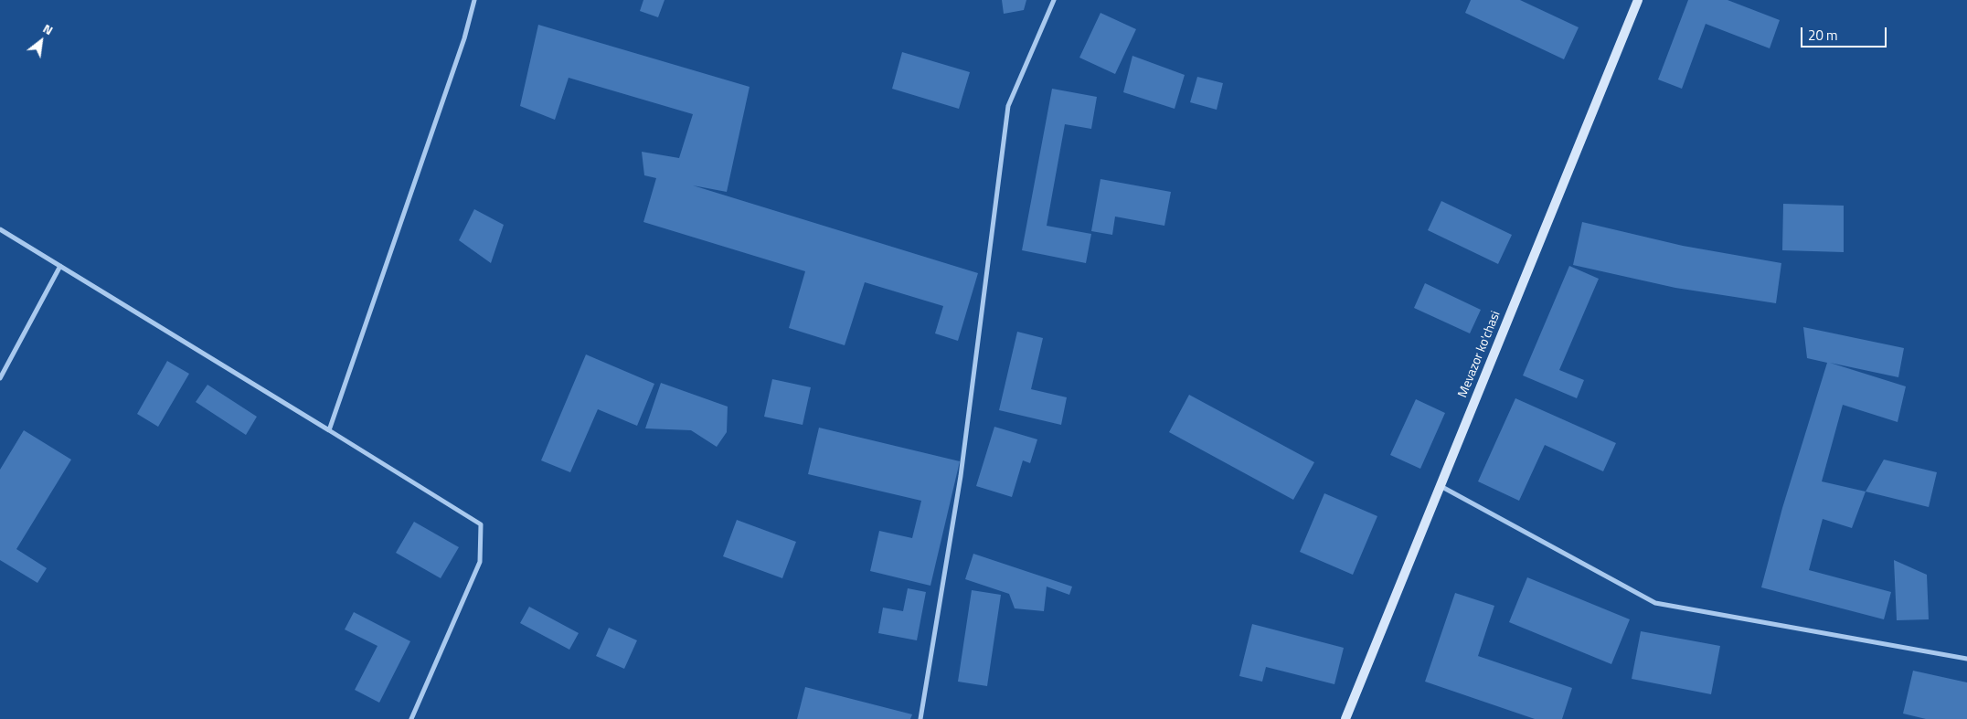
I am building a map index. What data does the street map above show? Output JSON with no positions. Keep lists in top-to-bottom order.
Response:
{
  "streets": {
    "street": ["Mevazor ko'chasi"]
  },
  "scale_bar": "20 m",
  "north": "top right"
}
